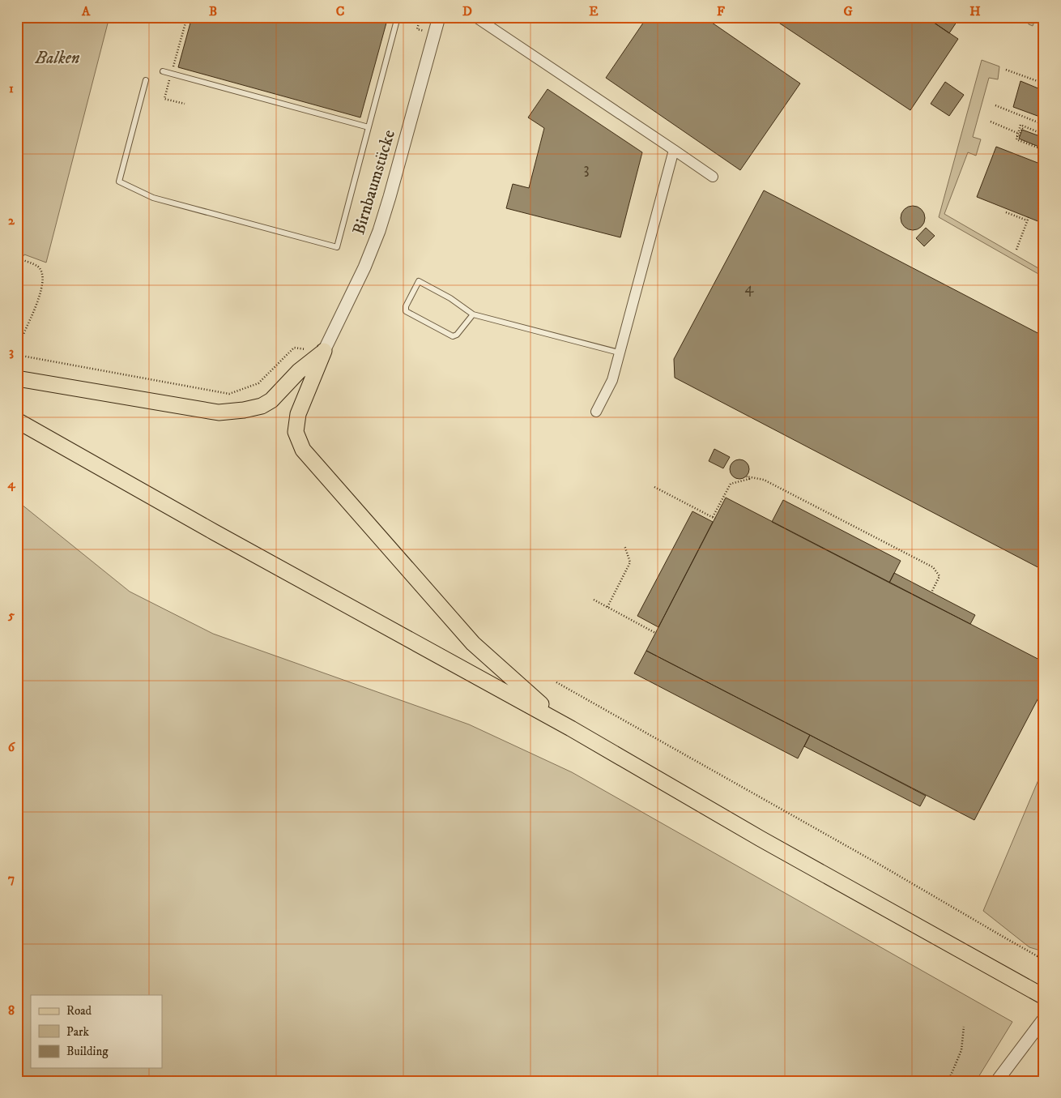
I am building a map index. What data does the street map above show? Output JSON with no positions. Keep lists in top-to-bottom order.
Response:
{
  "streets": {
    "street": ["Birnbaumstücke"]
  },
  "parks": ["Balken"],
  "house_numbers": ["3", "4"],
  "legend": ["Road", "Park", "Building"],
  "grid": {
    "columns": [
      "A",
      "B",
      "C",
      "D",
      "E",
      "F",
      "G",
      "H"
    ],
    "rows": [
      "1",
      "2",
      "3",
      "4",
      "5",
      "6",
      "7",
      "8"
    ]
  }
}
